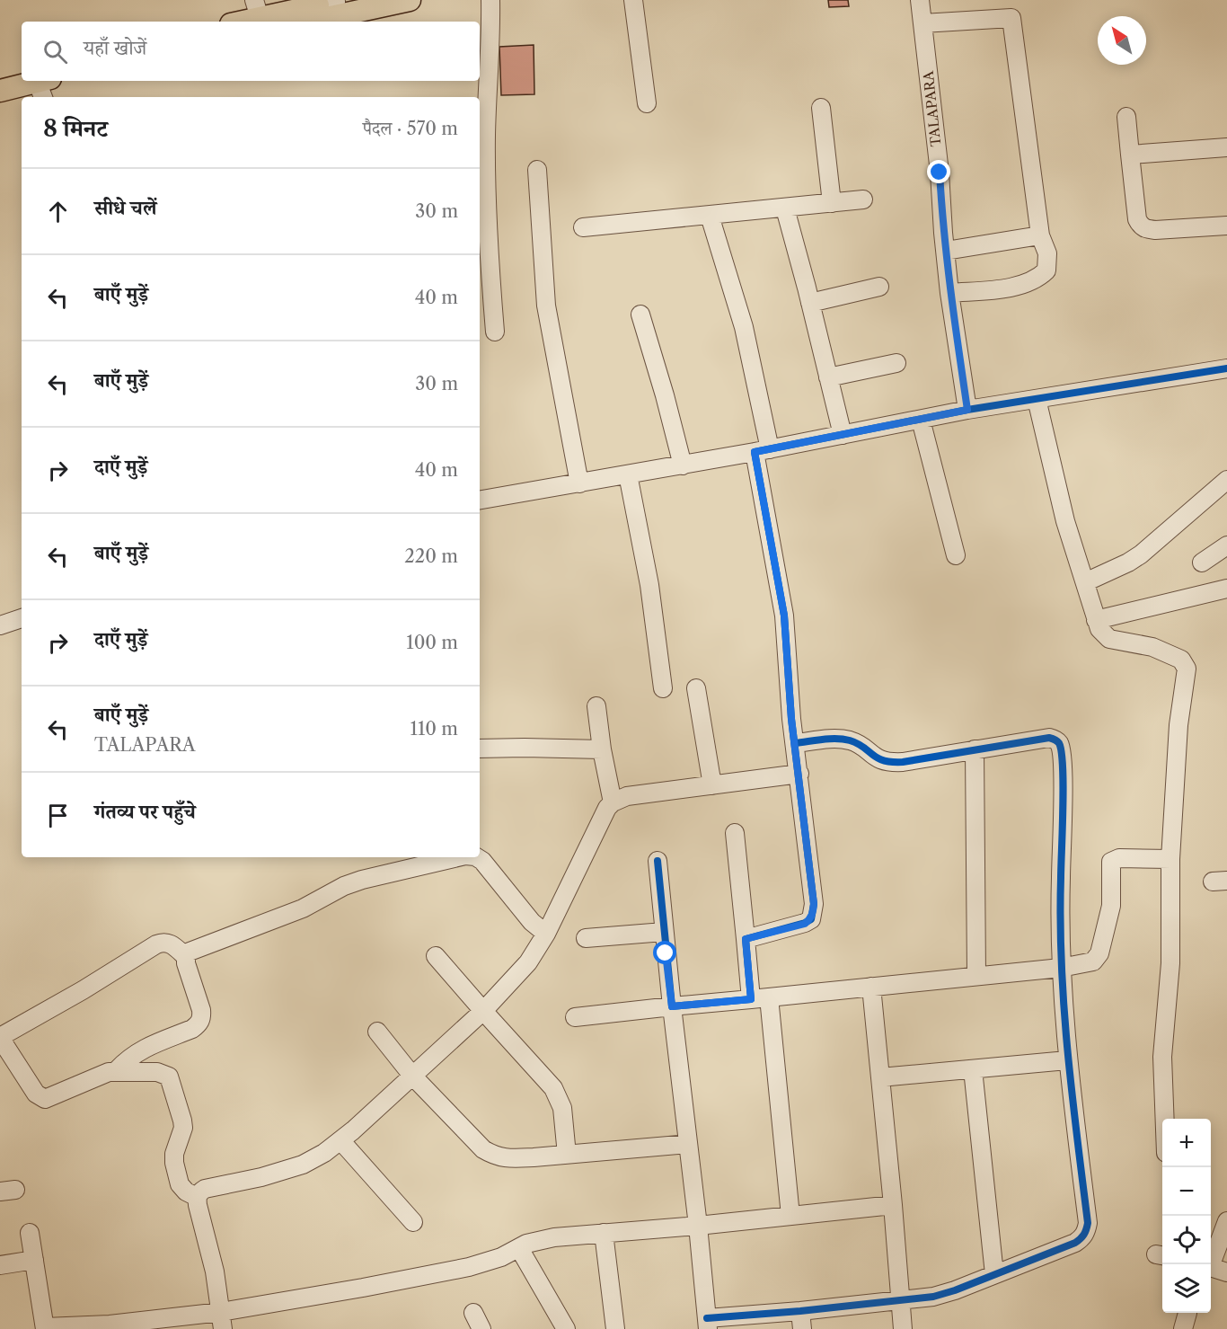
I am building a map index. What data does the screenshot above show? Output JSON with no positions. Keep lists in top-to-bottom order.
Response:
{
  "streets": {
    "street": ["TALAPARA"]
  },
  "north": "top left",
  "page": {
    "search": "यहाँ खोजें",
    "heading": ["8 मिनट", "पैदल · 570 m"],
    "list": [
      ["सीधे चलें", "30 m"],
      ["बाएँ मुड़ें", "40 m"],
      ["बाएँ मुड़ें", "30 m"],
      ["दाएँ मुड़ें", "40 m"],
      ["बाएँ मुड़ें", "220 m"],
      ["दाएँ मुड़ें", "100 m"],
      ["बाएँ मुड़ें", "TALAPARA", "110 m"],
      "गंतव्य पर पहुँचे"
    ],
    "map_buttons": ["+", "−"]
  }
}
